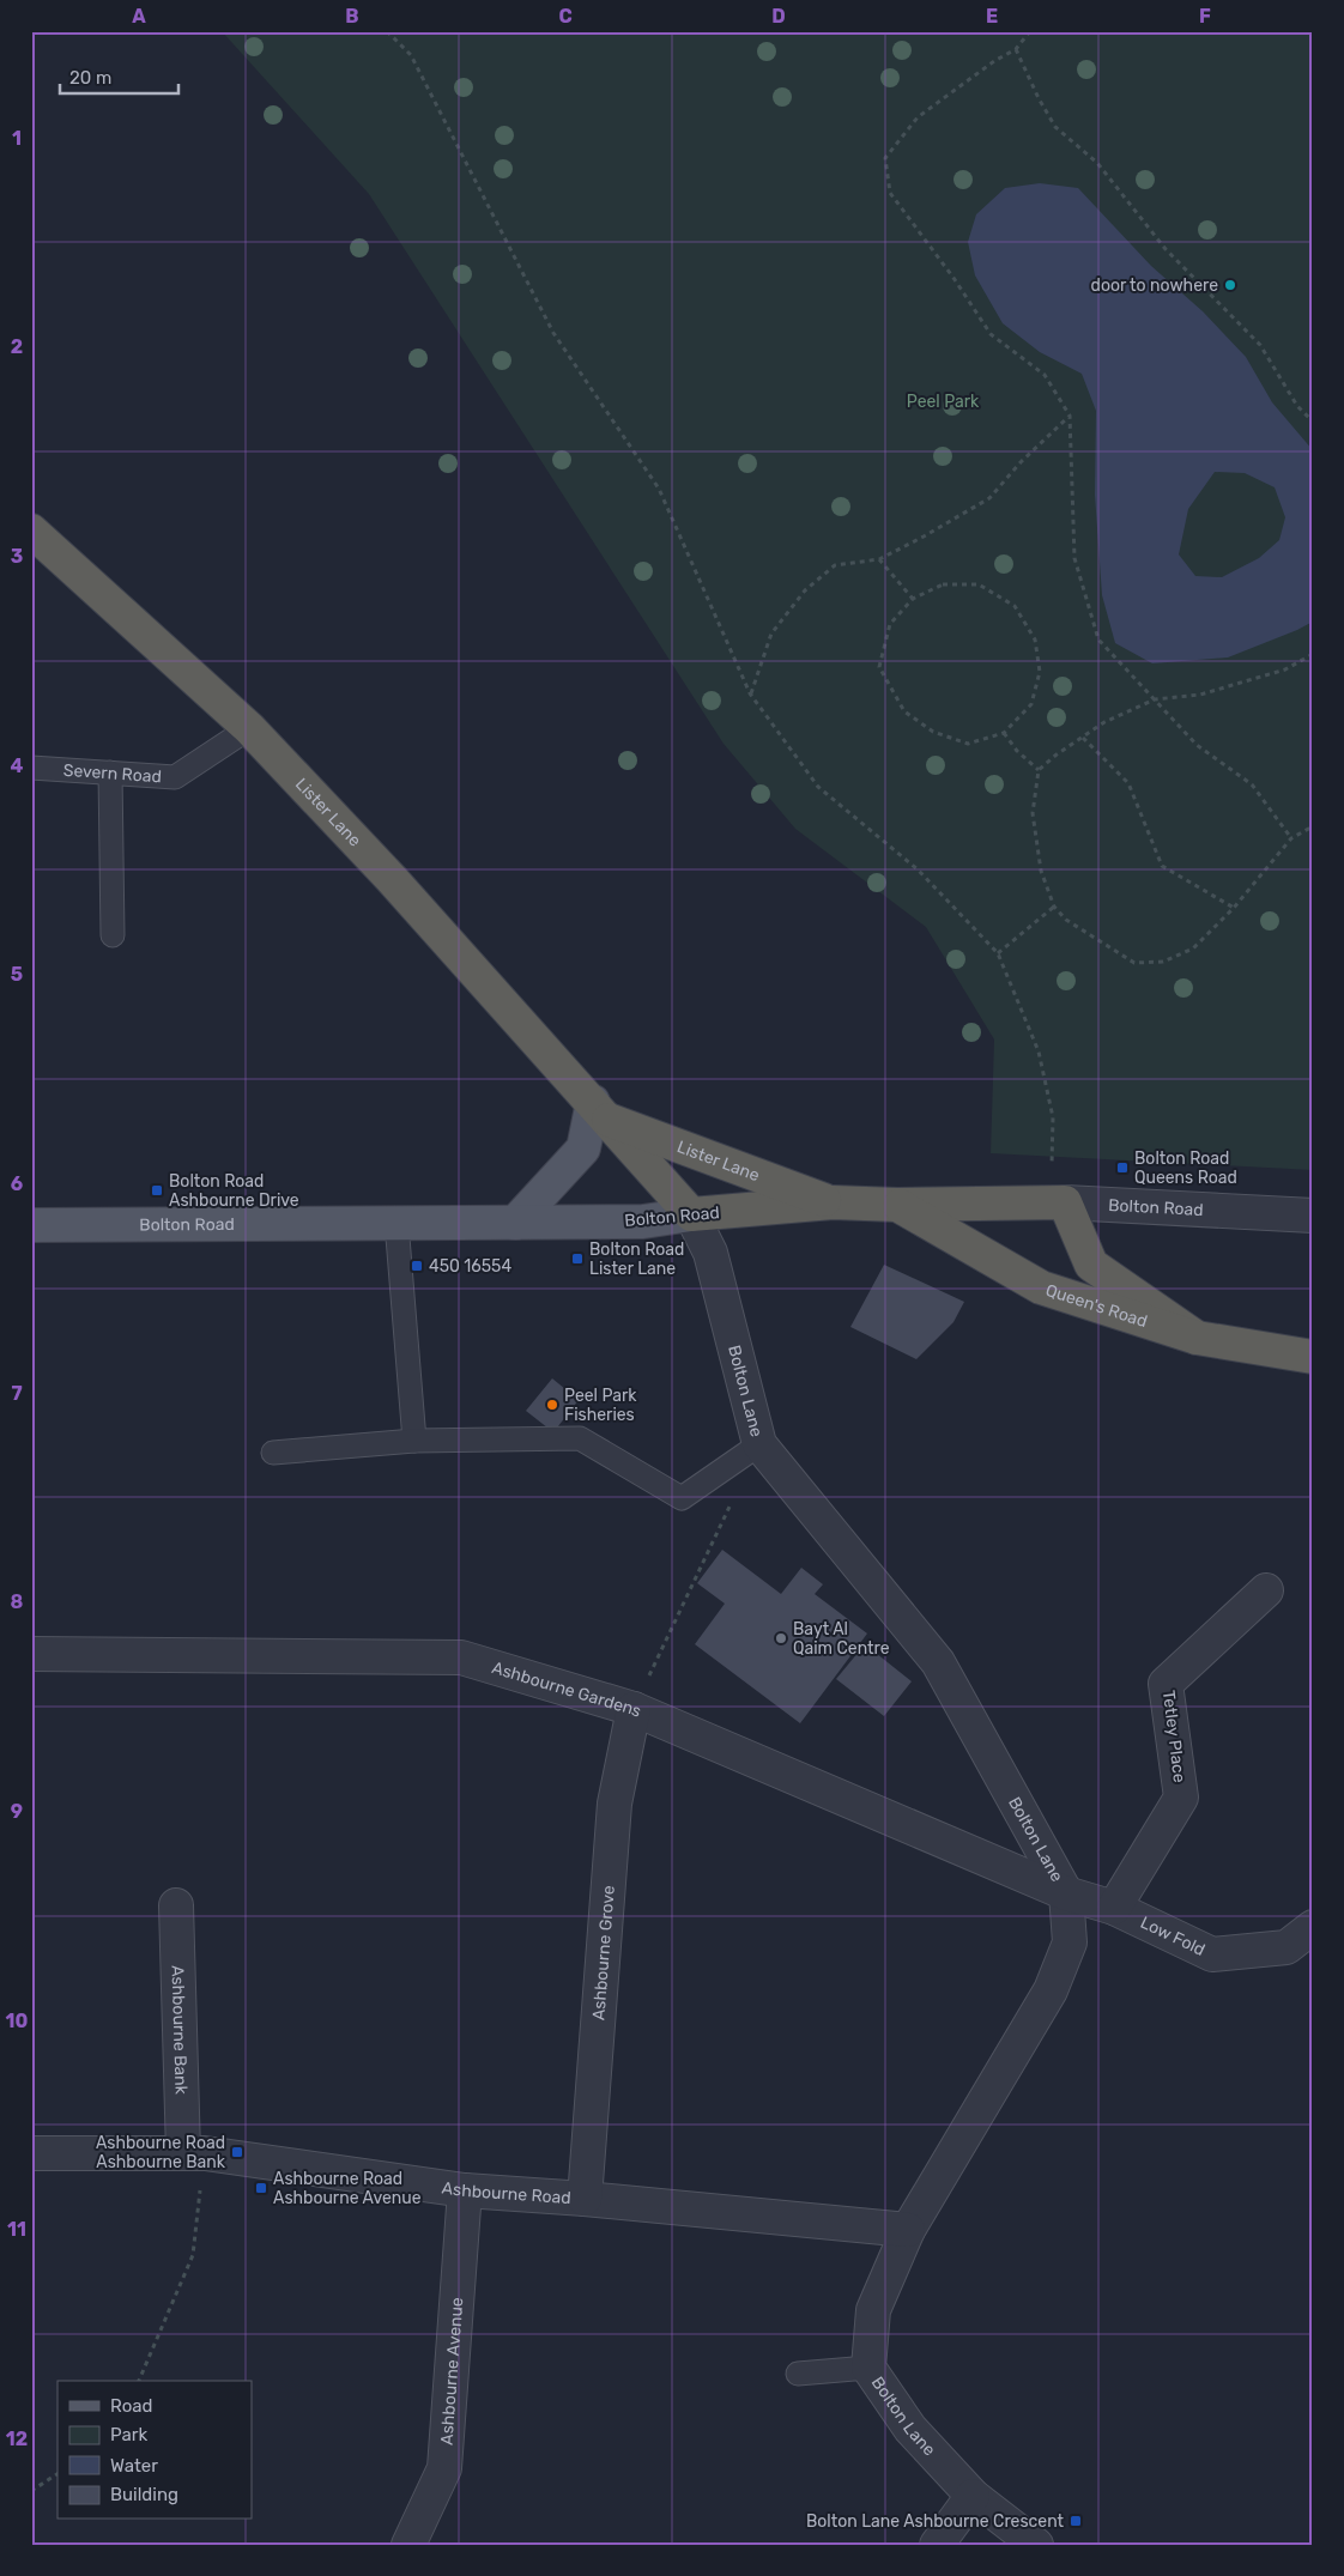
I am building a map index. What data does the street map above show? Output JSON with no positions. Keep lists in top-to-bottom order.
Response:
{
  "streets": {
    "highway": ["Lister Lane", "Bolton Road", "Queen's Road"],
    "street": [
      "Bolton Lane",
      "Ashbourne Gardens",
      "Tetley Place",
      "Low Fold",
      "Ashbourne Grove",
      "Ashbourne Bank",
      "Ashbourne Road",
      "Ashbourne Avenue"
    ],
    "lane": ["Severn Road"]
  },
  "crossings": [
    ["Severn Road", "Lister Lane"],
    ["Lister Lane", "Bolton Road"],
    ["Lister Lane", "Bolton Lane"],
    ["Bolton Road", "Queen's Road"],
    ["Bolton Road", "Bolton Lane"],
    ["Bolton Lane", "Ashbourne Gardens"],
    ["Bolton Lane", "Low Fold"],
    ["Bolton Lane", "Ashbourne Road"],
    ["Ashbourne Gardens", "Low Fold"],
    ["Ashbourne Gardens", "Ashbourne Grove"],
    ["Tetley Place", "Low Fold"],
    ["Ashbourne Grove", "Ashbourne Road"],
    ["Ashbourne Bank", "Ashbourne Road"],
    ["Ashbourne Road", "Ashbourne Avenue"]
  ],
  "parks": ["Peel Park"],
  "places": {
    "other": ["door to nowhere", "Peel Park Fisheries", "Bayt Al Qaim Centre"],
    "transit": [
      "Bolton Road Queens Road",
      "Bolton Road Ashbourne Drive",
      "Bolton Road Lister Lane",
      "450 16554",
      "Ashbourne Road Ashbourne Bank",
      "Ashbourne Road Ashbourne Avenue",
      "Bolton Lane Ashbourne Crescent"
    ]
  },
  "legend": [
    "Road",
    "Park",
    "Water",
    "Building"
  ],
  "scale_bar": "20 m",
  "grid": {
    "columns": [
      "A",
      "B",
      "C",
      "D",
      "E",
      "F"
    ],
    "rows": [
      "1",
      "2",
      "3",
      "4",
      "5",
      "6",
      "7",
      "8",
      "9",
      "10",
      "11",
      "12"
    ]
  }
}
